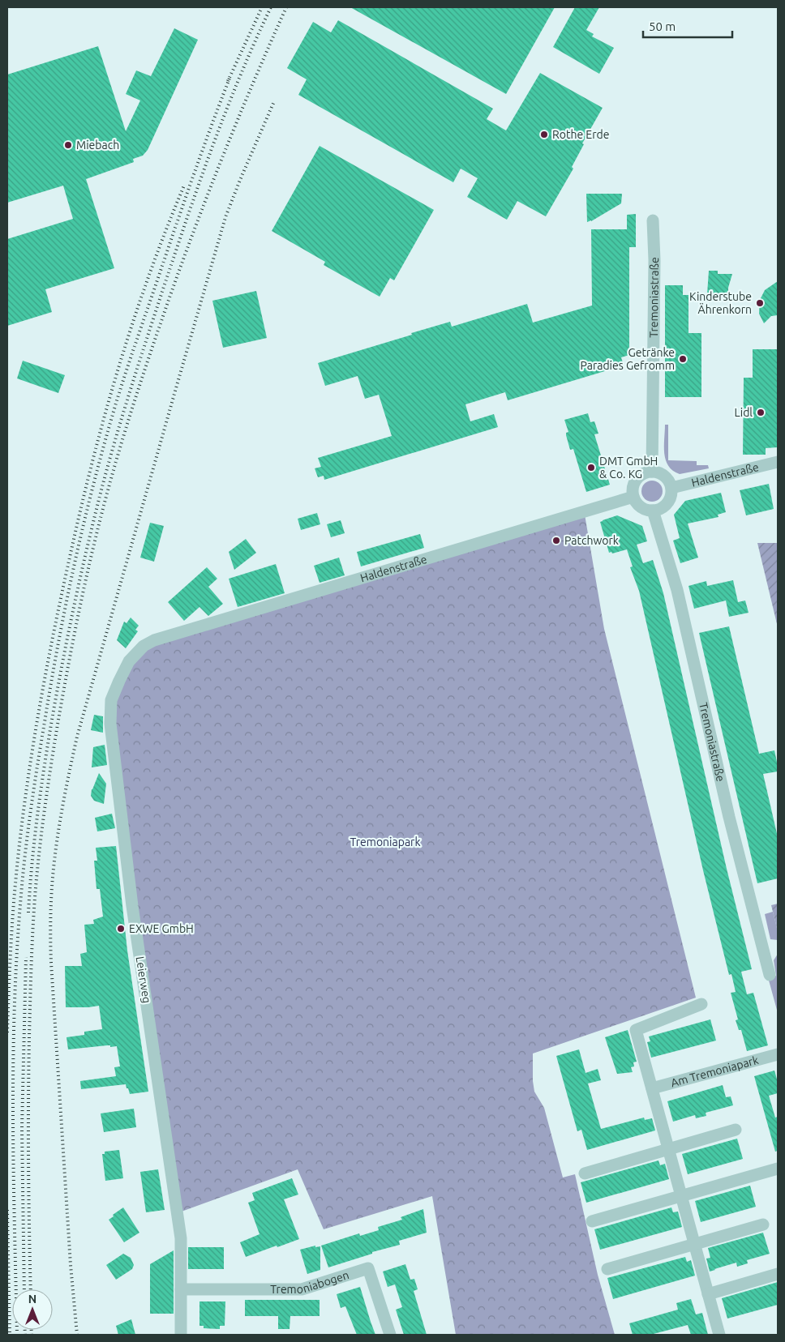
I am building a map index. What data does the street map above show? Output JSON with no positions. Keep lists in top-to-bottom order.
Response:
{
  "streets": {
    "street": [
      "Tremoniastraße",
      "Haldenstraße",
      "Leierweg",
      "Am Tremoniapark",
      "Tremoniabogen"
    ]
  },
  "crossings": [
    ["Tremoniastraße", "Haldenstraße"],
    ["Haldenstraße", "Leierweg"],
    ["Leierweg", "Tremoniabogen"]
  ],
  "parks": ["Tremoniapark"],
  "places": [
    "Rothe Erde",
    "Miebach",
    "Kinderstube Ährenkorn",
    "Getränke Paradies Gefromm",
    "Lidl",
    "DMT GmbH & Co. KG",
    "Patchwork",
    "EXWE GmbH"
  ],
  "scale_bar": "50 m",
  "north": "top"
}
